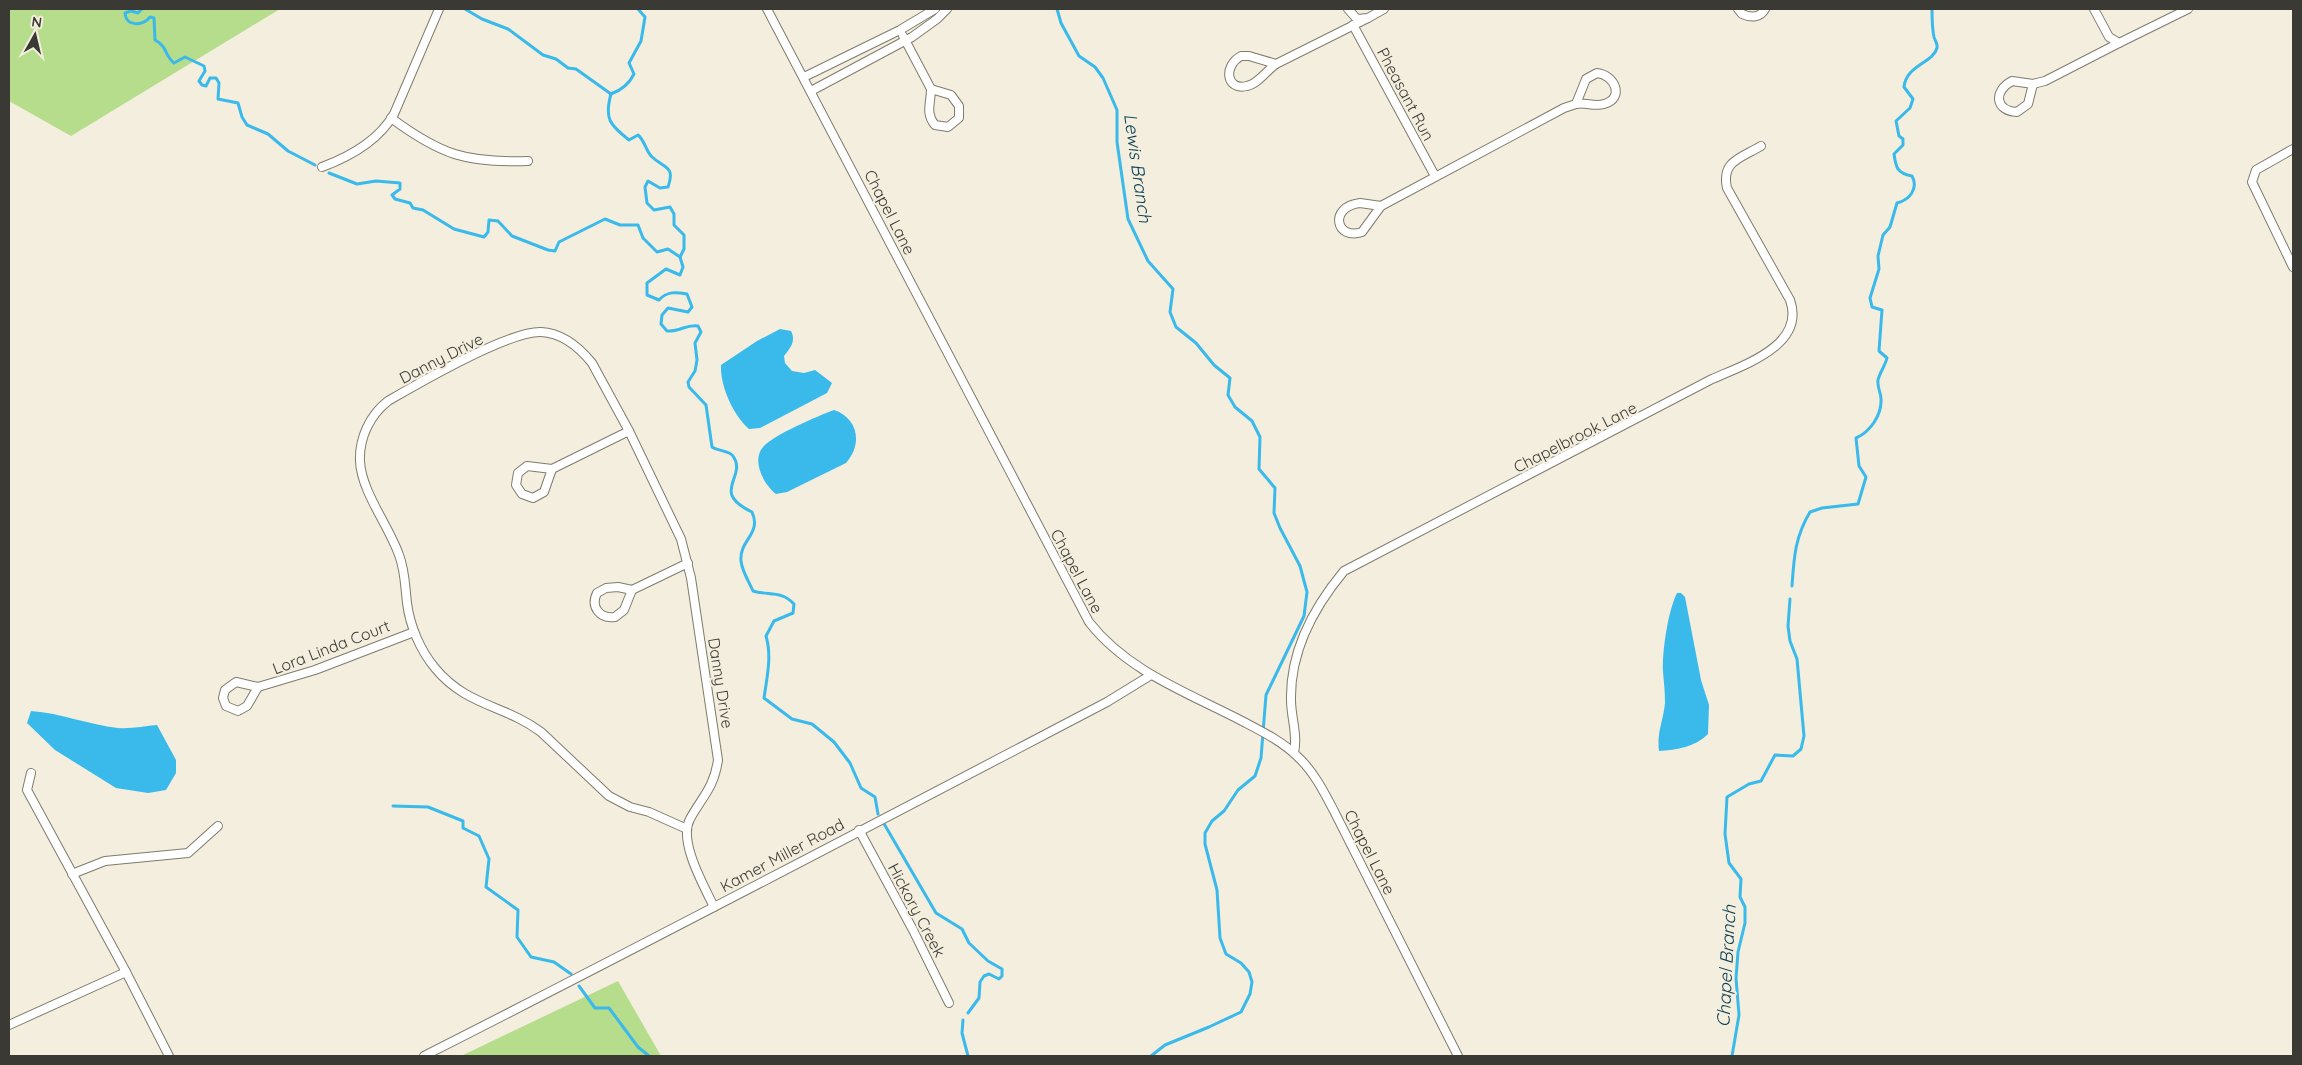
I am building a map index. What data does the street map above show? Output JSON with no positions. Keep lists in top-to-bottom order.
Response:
{
  "streets": {
    "street": [
      "Pheasant Run",
      "Chapel Lane",
      "Danny Drive",
      "Chapelbrook Lane",
      "Lora Linda Court",
      "Kamer Miller Road",
      "Hickory Creek"
    ]
  },
  "crossings": [
    ["Chapel Lane", "Chapelbrook Lane"],
    ["Chapel Lane", "Kamer Miller Road"],
    ["Danny Drive", "Lora Linda Court"],
    ["Kamer Miller Road", "Hickory Creek"]
  ],
  "water": ["Lewis Branch", "Chapel Branch"],
  "north": "top"
}
